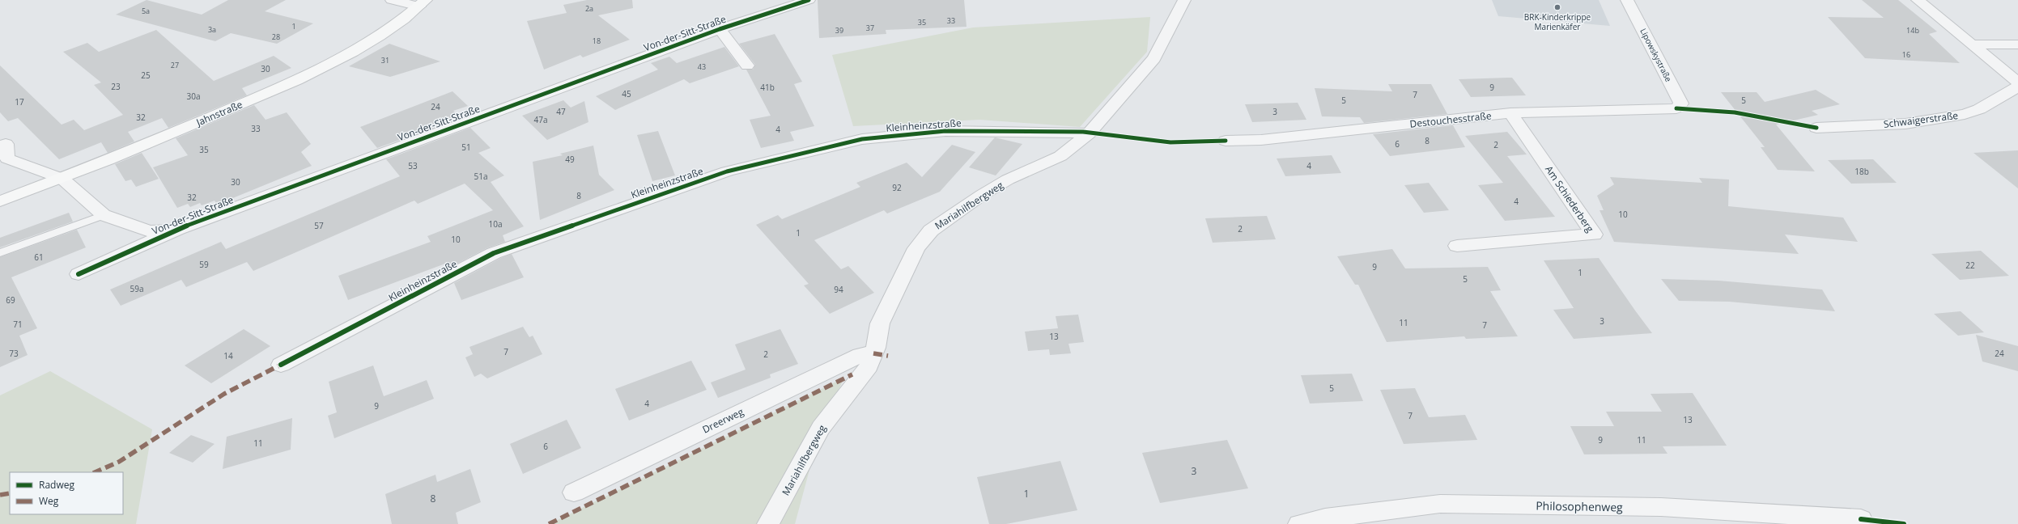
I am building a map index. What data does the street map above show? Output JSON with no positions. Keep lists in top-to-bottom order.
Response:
{
  "streets": {
    "street": [
      "Von-der-Sitt-Straße",
      "Lipowskystraße",
      "Jahnstraße",
      "Destouchesstraße",
      "Schwaigerstraße",
      "Kleinheinzstraße",
      "Am Schiederberg",
      "Mariahilfbergweg",
      "Dreerweg",
      "Philosophenweg"
    ]
  },
  "crossings": [
    ["Von-der-Sitt-Straße", "Jahnstraße"],
    ["Lipowskystraße", "Destouchesstraße"],
    ["Destouchesstraße", "Am Schiederberg"],
    ["Kleinheinzstraße", "Mariahilfbergweg"],
    ["Mariahilfbergweg", "Dreerweg"]
  ],
  "places": ["BRK-Kinderkrippe Marienkäfer"],
  "house_numbers": [
    "2a",
    "5a",
    "33",
    "35",
    "1",
    "37",
    "3a",
    "39",
    "14b",
    "28",
    "18",
    "16",
    "31",
    "27",
    "43",
    "30",
    "25",
    "23",
    "41b",
    "9",
    "45",
    "7",
    "30a",
    "5",
    "5",
    "17",
    "24",
    "47",
    "3",
    "32",
    "47a",
    "33",
    "4",
    "8",
    "6",
    "2",
    "51",
    "35",
    "49",
    "53",
    "4",
    "18b",
    "51a",
    "30",
    "92",
    "8",
    "32",
    "4",
    "10",
    "10a",
    "57",
    "2",
    "1",
    "10",
    "61",
    "59",
    "22",
    "9",
    "1",
    "5",
    "59a",
    "94",
    "69",
    "3",
    "11",
    "71",
    "7",
    "13",
    "7",
    "73",
    "24",
    "2",
    "14",
    "5",
    "4",
    "9",
    "7",
    "13",
    "9",
    "11",
    "11",
    "6",
    "3",
    "1",
    "8"
  ],
  "legend": ["Radweg", "Weg"]
}
